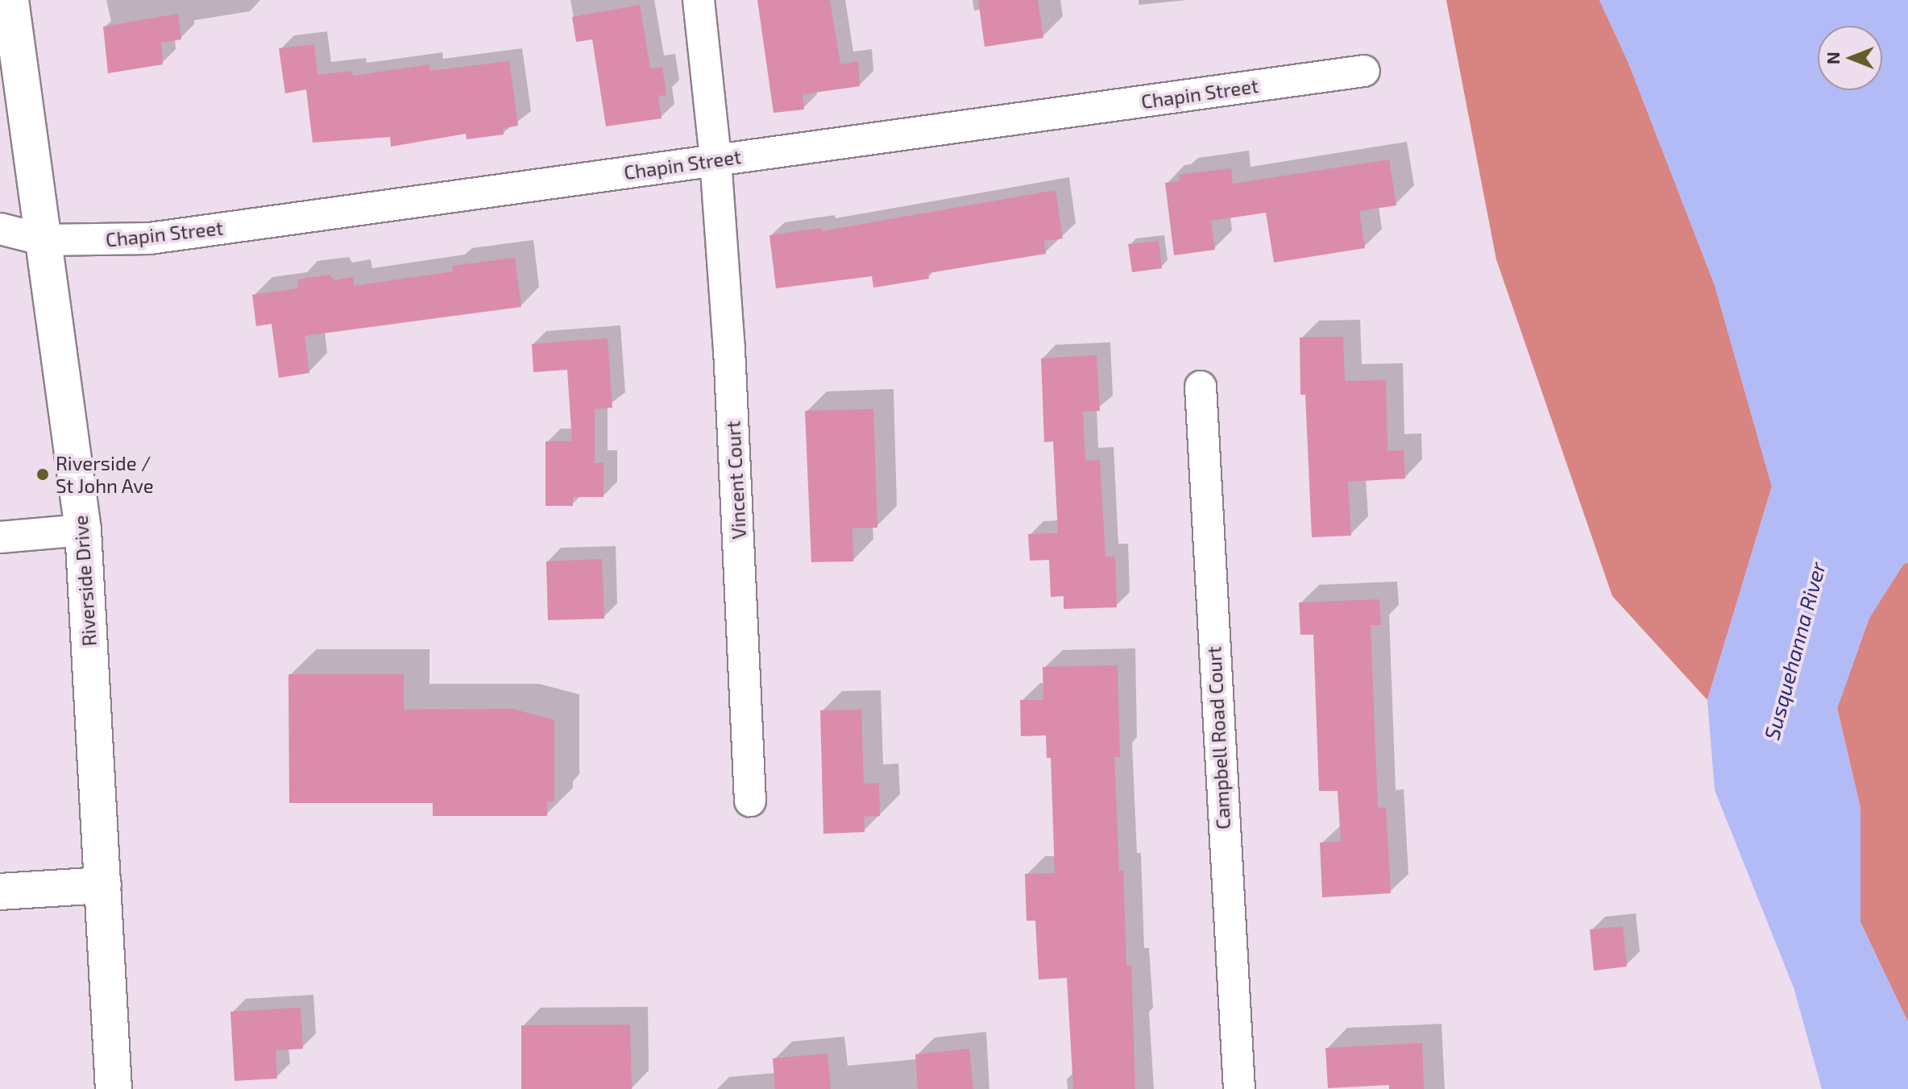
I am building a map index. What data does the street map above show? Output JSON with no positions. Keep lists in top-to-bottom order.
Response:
{
  "streets": {
    "main road": ["Riverside Drive"],
    "street": ["Chapin Street", "Vincent Court", "Campbell Road Court"]
  },
  "crossings": [
    ["Chapin Street", "Vincent Court"],
    ["Chapin Street", "Riverside Drive"]
  ],
  "water": ["Susquehanna River"],
  "places": ["Riverside / St John Ave"],
  "north": "left"
}
